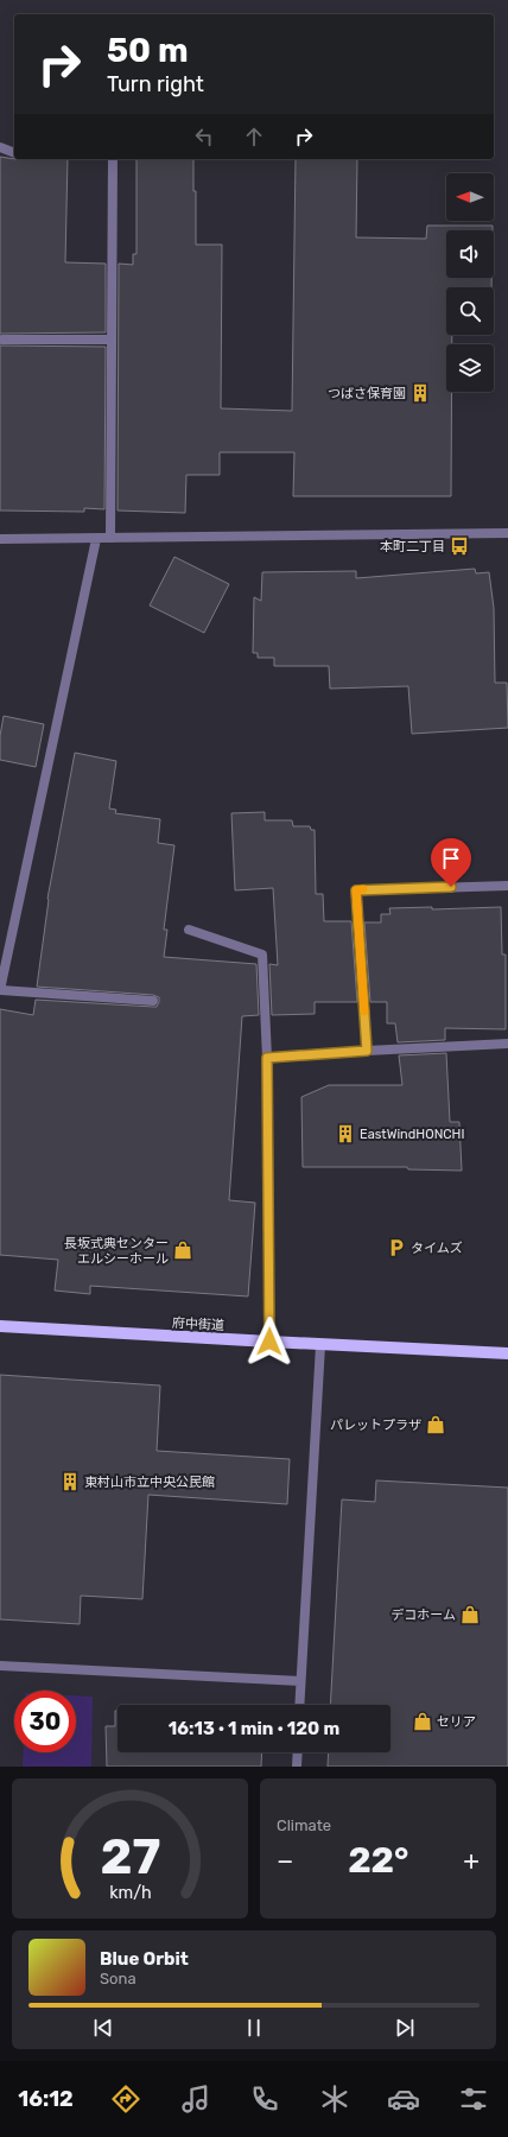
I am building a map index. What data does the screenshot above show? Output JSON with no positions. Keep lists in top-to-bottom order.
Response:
{
  "streets": {
    "main road": ["府中街道"]
  },
  "places": {
    "building": ["つばさ保育園", "EastWindHONCHI", "東村山市立中央公民館"],
    "bus stop": ["本町二丁目"],
    "parking": ["タイムズ"],
    "shop": [
      "長坂式典センター エルシーホール",
      "パレットプラザ",
      "デコホーム",
      "セリア"
    ]
  },
  "north": "left",
  "page": {
    "turn": ["50 m", "Turn right"],
    "limit": "30",
    "trip": "16:13 · 1 min · 120 m",
    "tile": "Climate",
    "heat": ["−", "22°", "+"],
    "song": ["Blue Orbit", "Sona"],
    "tabs": "16:12",
    "gauge": ["27", "km/h"]
  }
}
